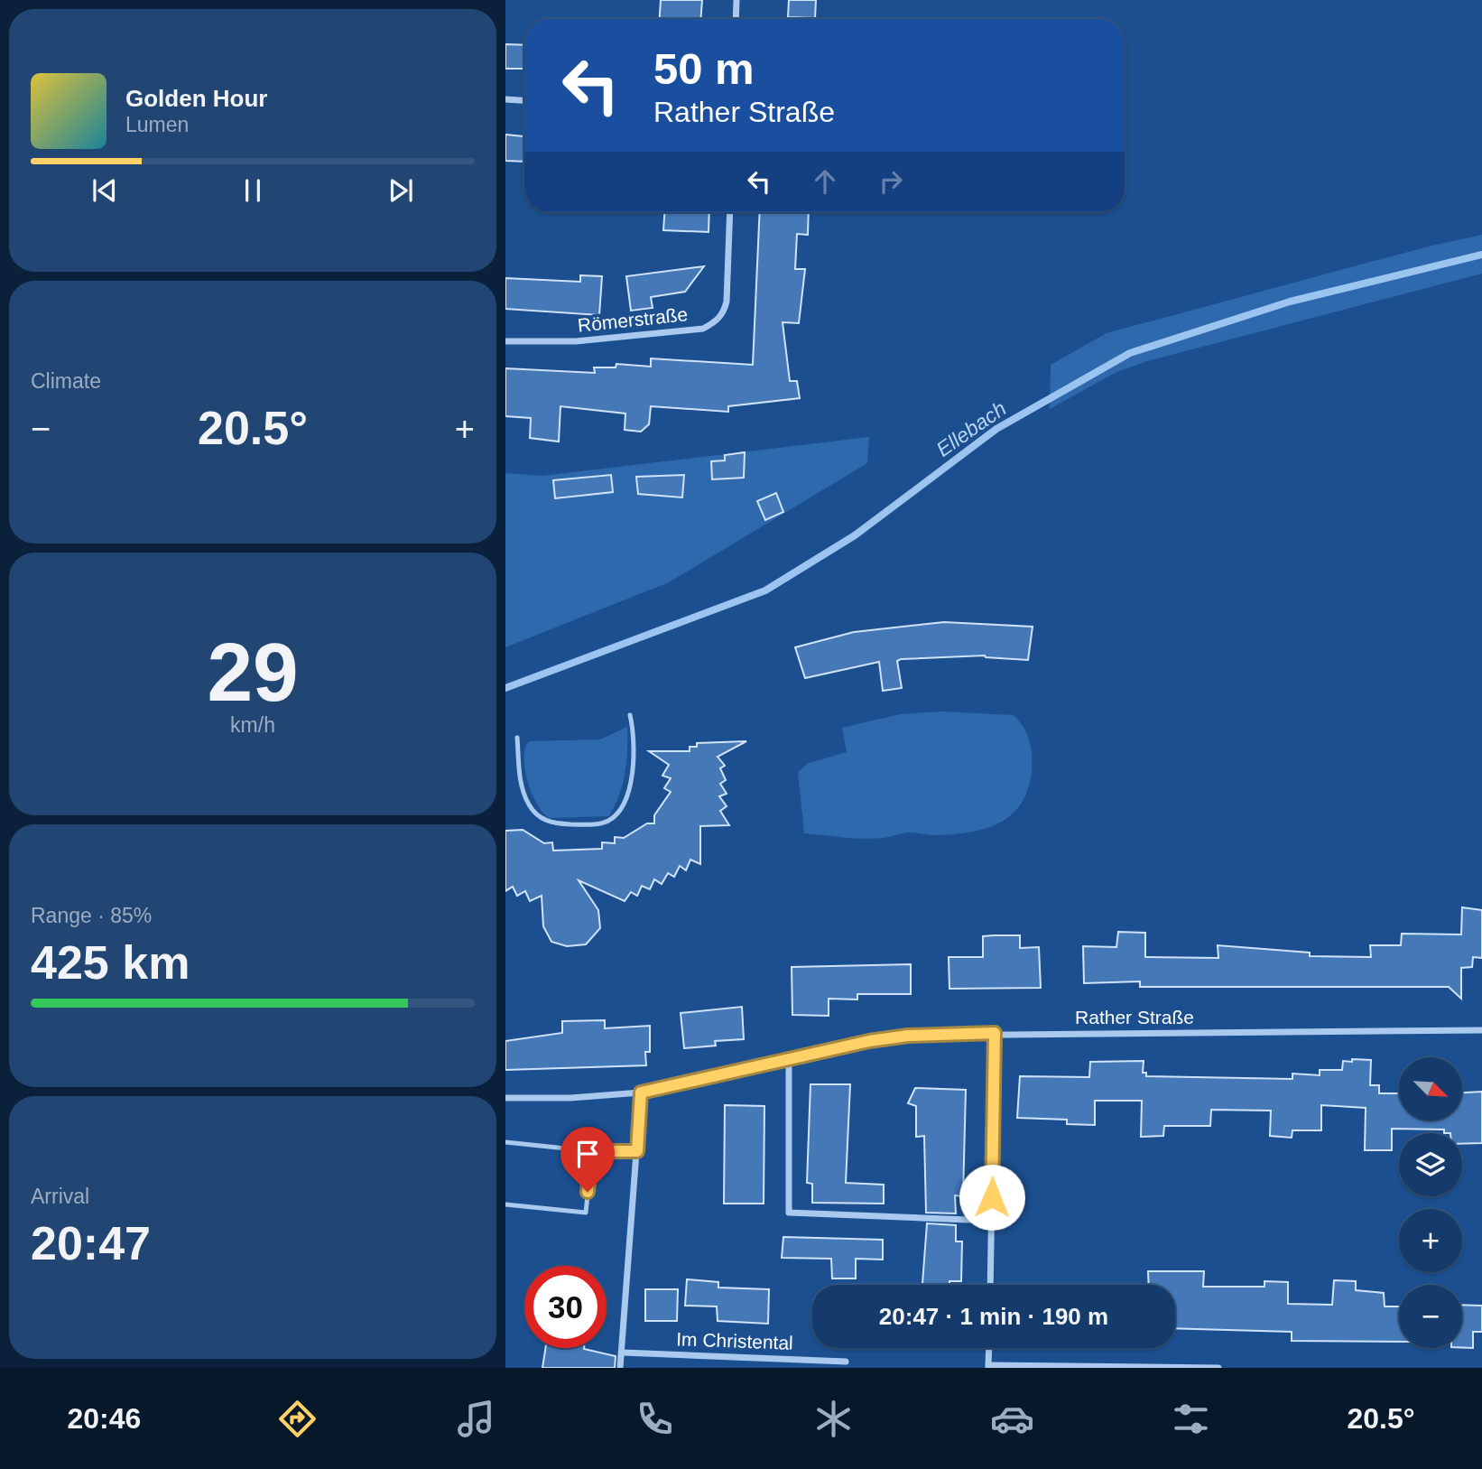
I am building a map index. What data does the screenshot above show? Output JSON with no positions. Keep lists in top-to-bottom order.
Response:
{
  "streets": {
    "street": ["Römerstraße", "Rather Straße", "Im Christental"]
  },
  "water": ["Ellebach"],
  "north": "bottom right",
  "page": {
    "turn": ["50 m", "Rather Straße"],
    "song": ["Golden Hour", "Lumen"],
    "tile": [
      "Climate",
      ["29", "km/h"],
      ["Range · 85%", "425 km"],
      ["Arrival", "20:47"]
    ],
    "heat": ["−", "20.5°", "+"],
    "map_buttons": ["+", "−"],
    "limit": "30",
    "trip": "20:47 · 1 min · 190 m",
    "tabs": ["20:46", "20.5°"]
  }
}
